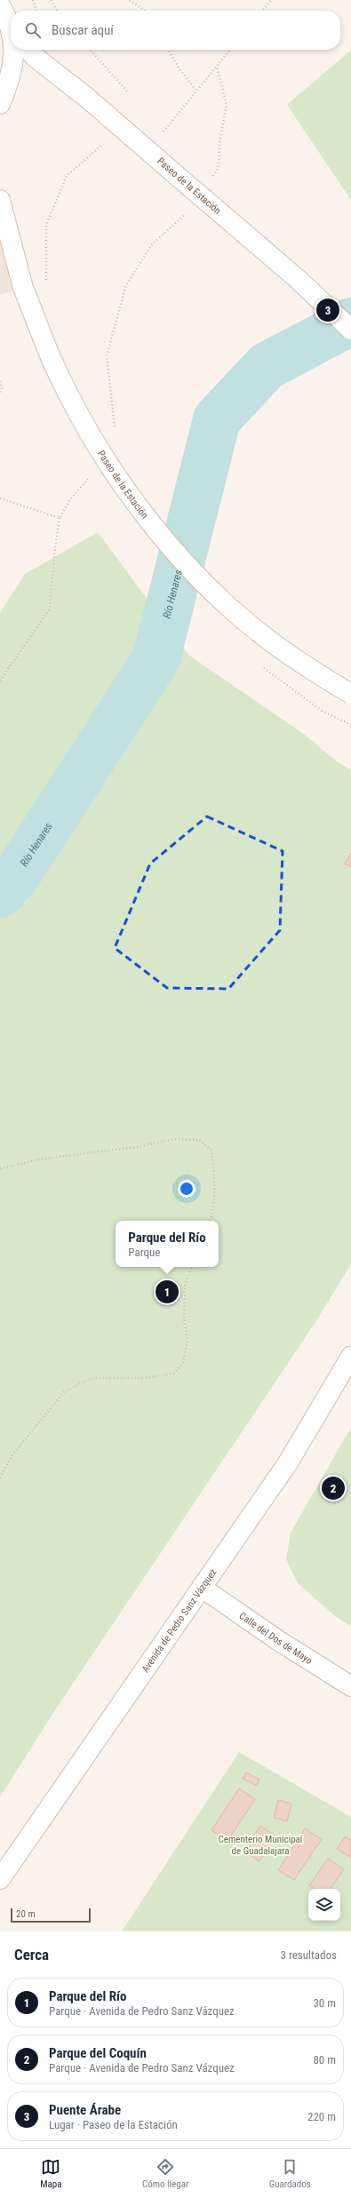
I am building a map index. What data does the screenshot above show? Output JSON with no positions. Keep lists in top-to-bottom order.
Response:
{
  "streets": {
    "main road": ["Paseo de la Estación", "Avenida de Pedro Sanz Vázquez", "Calle del Dos de Mayo"]
  },
  "crossings": [
    ["Avenida de Pedro Sanz Vázquez", "Calle del Dos de Mayo"]
  ],
  "water": ["Río Henares"],
  "parks": ["Cementerio Municipal de Guadalajara"],
  "scale_bar": "20 m",
  "page": {
    "search": "Buscar aquí",
    "pins": ["3", "1", "2"],
    "popup": ["Parque del Río", "Parque"],
    "scale": "20 m",
    "heading": ["Cerca", "3 resultados"],
    "list": [
      {
        "mark": "1",
        "name": "Parque del Río",
        "note": "Parque · Avenida de Pedro Sanz Vázquez",
        "value": "30 m"
      },
      {
        "mark": "2",
        "name": "Parque del Coquín",
        "note": "Parque · Avenida de Pedro Sanz Vázquez",
        "value": "80 m"
      },
      {
        "mark": "3",
        "name": "Puente Árabe",
        "note": "Lugar · Paseo de la Estación",
        "value": "220 m"
      }
    ],
    "nav": ["Mapa", "Cómo llegar", "Guardados"]
  }
}
